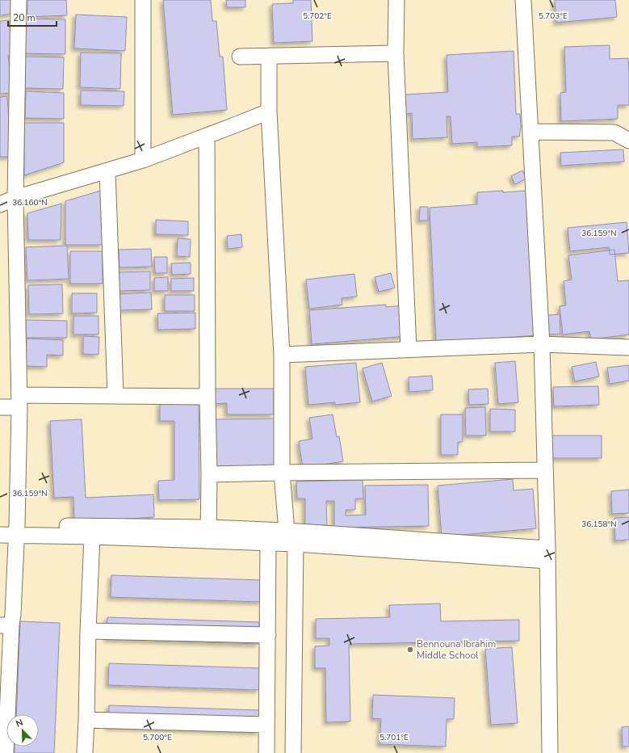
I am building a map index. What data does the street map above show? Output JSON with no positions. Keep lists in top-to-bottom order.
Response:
{
  "places": ["Bennouna Ibrahim Middle School"],
  "scale_bar": "20 m",
  "north": "top left",
  "coordinates": [
    "5.702°E",
    "5.703°E",
    "36.160°N",
    "36.159°N",
    "36.158°N",
    "5.700°E",
    "5.701°E"
  ]
}
